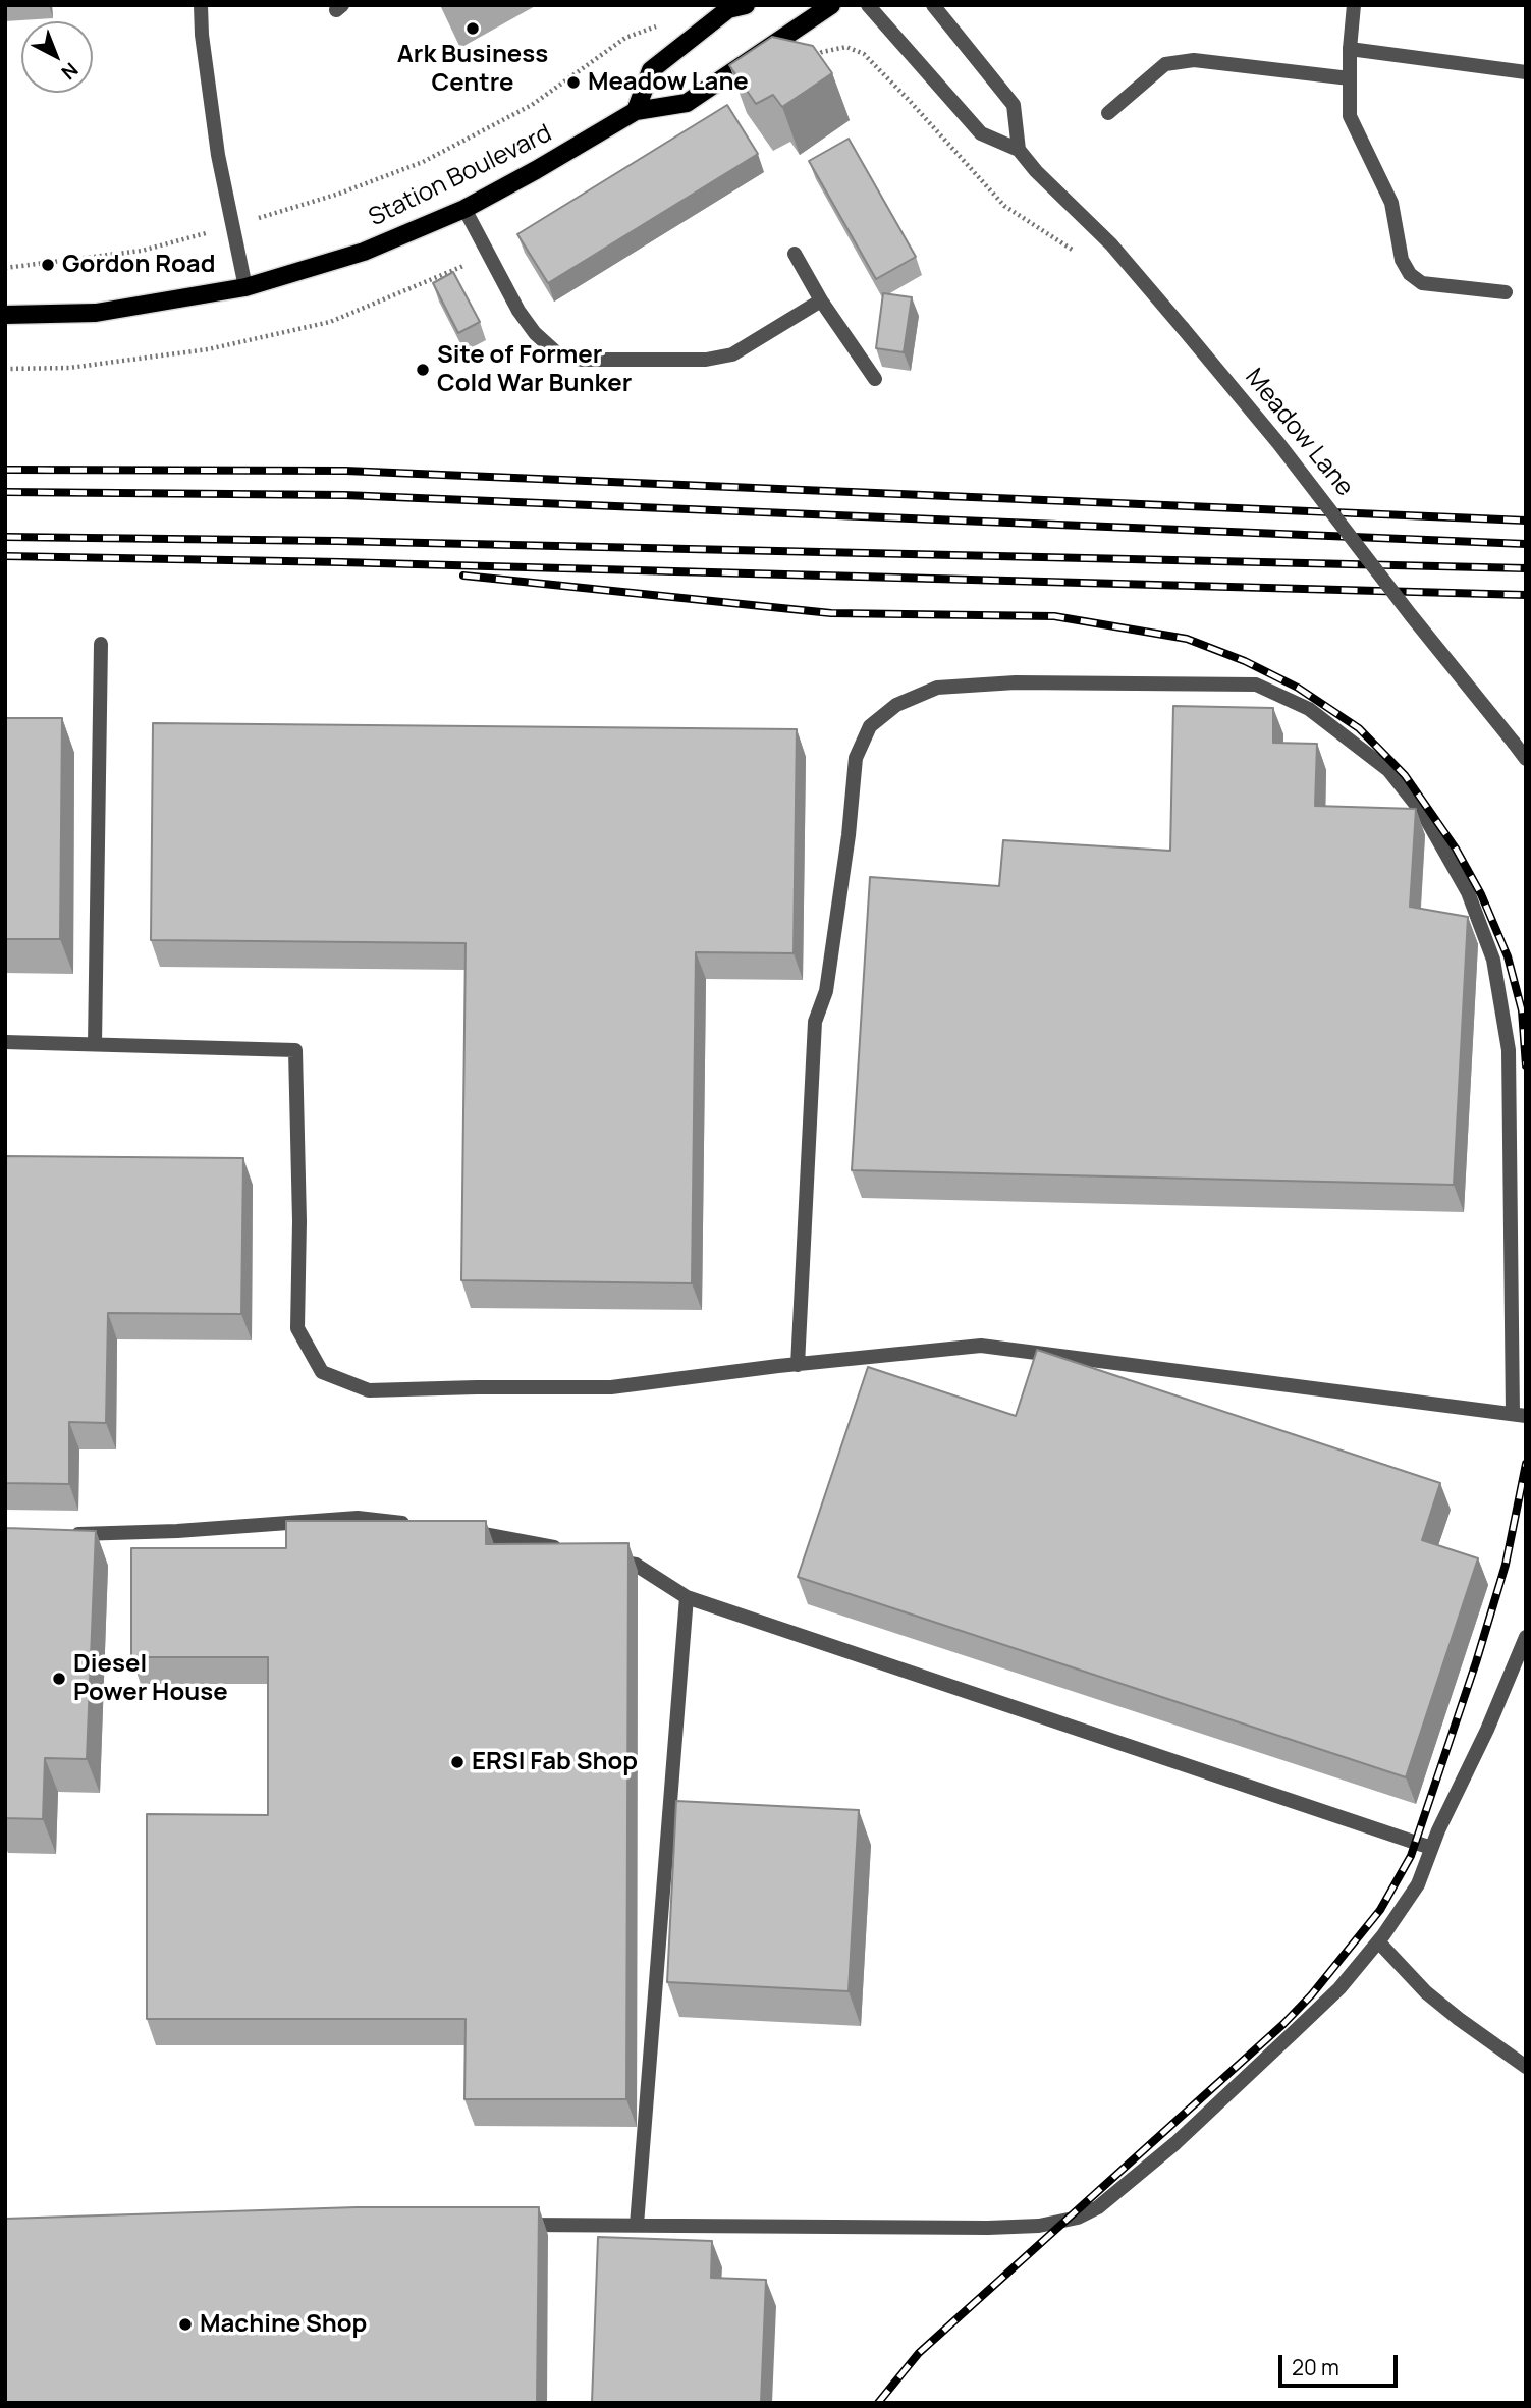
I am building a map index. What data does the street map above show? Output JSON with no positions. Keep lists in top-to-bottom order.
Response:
{
  "streets": {
    "main road": ["Station Boulevard"],
    "street": ["Meadow Lane"]
  },
  "places": [
    "Ark Business Centre",
    "Meadow Lane",
    "Gordon Road",
    "Site of Former Cold War Bunker",
    "Diesel Power House",
    "ERSI Fab Shop",
    "Machine Shop"
  ],
  "scale_bar": "20 m",
  "north": "bottom right"
}
